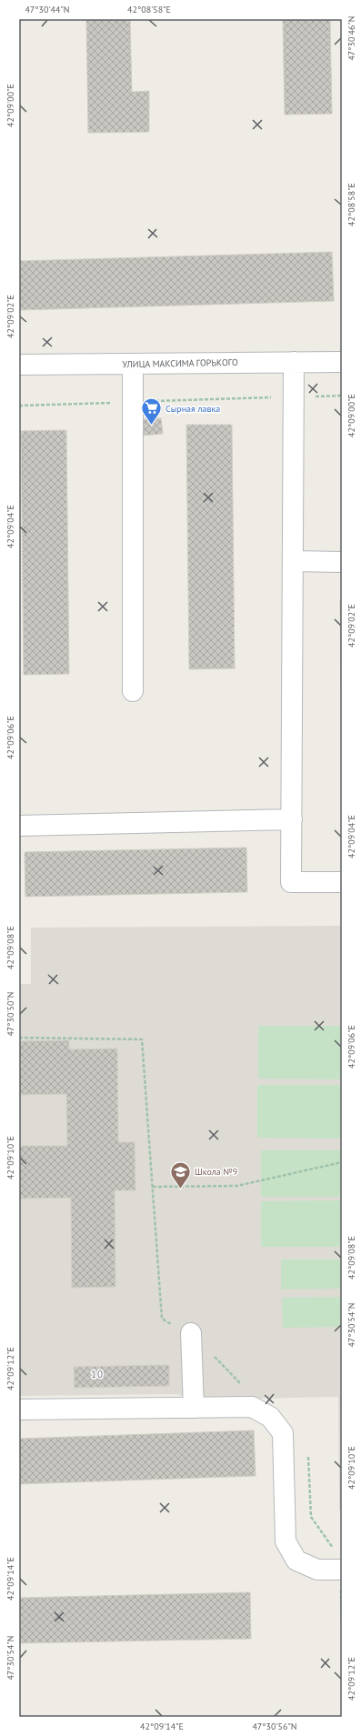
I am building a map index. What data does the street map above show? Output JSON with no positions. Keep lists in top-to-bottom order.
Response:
{
  "streets": {
    "street": ["УЛИЦА МАКСИМА ГОРЬКОГО"]
  },
  "districts": ["10"],
  "places": {
    "supermarket": ["Сырная лавка"],
    "school or university": ["Школа №9"]
  },
  "coordinates": [
    "47°30'44\"N",
    "42°08'58\"E",
    "47°30'46\"N",
    "42°09'00\"E",
    "42°09'02\"E",
    "42°09'04\"E",
    "42°09'06\"E",
    "42°09'08\"E",
    "47°30'50\"N",
    "42°09'10\"E",
    "47°30'54\"N",
    "42°09'12\"E",
    "42°09'14\"E",
    "47°30'56\"N"
  ]
}
